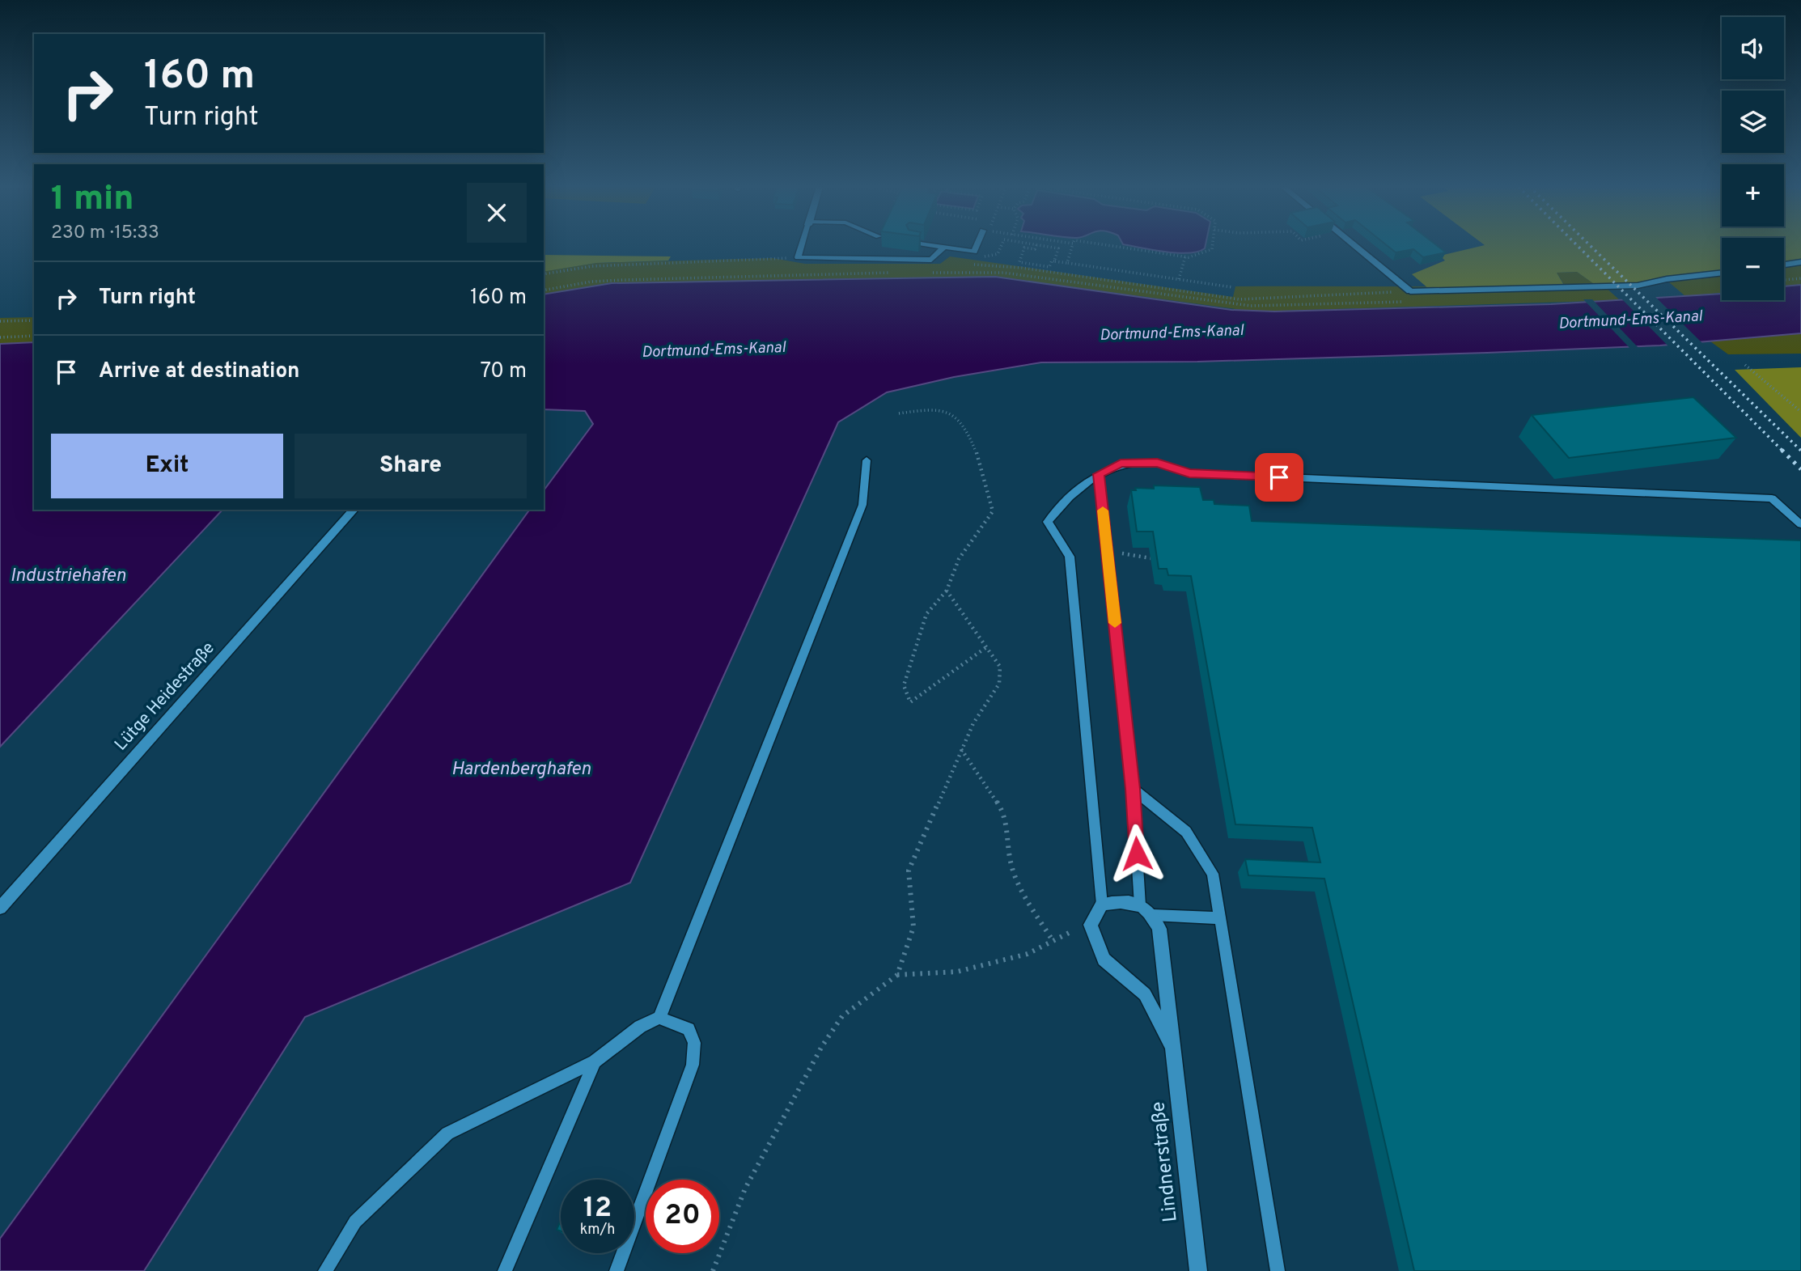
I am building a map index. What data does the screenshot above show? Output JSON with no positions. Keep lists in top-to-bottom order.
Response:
{
  "streets": {
    "street": ["Lütge Heidestraße", "Lindnerstraße"]
  },
  "water": ["Dortmund-Ems-Kanal", "Industriehafen", "Hardenberghafen"],
  "page": {
    "map_buttons": ["+", "−"],
    "turn": ["160 m", "Turn right"],
    "heading": ["1 min", "230 m · 15:33"],
    "list": [
      {
        "name": "Turn right",
        "value": "160 m"
      },
      {
        "name": "Arrive at destination",
        "value": "70 m"
      }
    ],
    "buttons": ["Exit", "Share"],
    "speed": "12 km/h",
    "limit": "20"
  }
}
